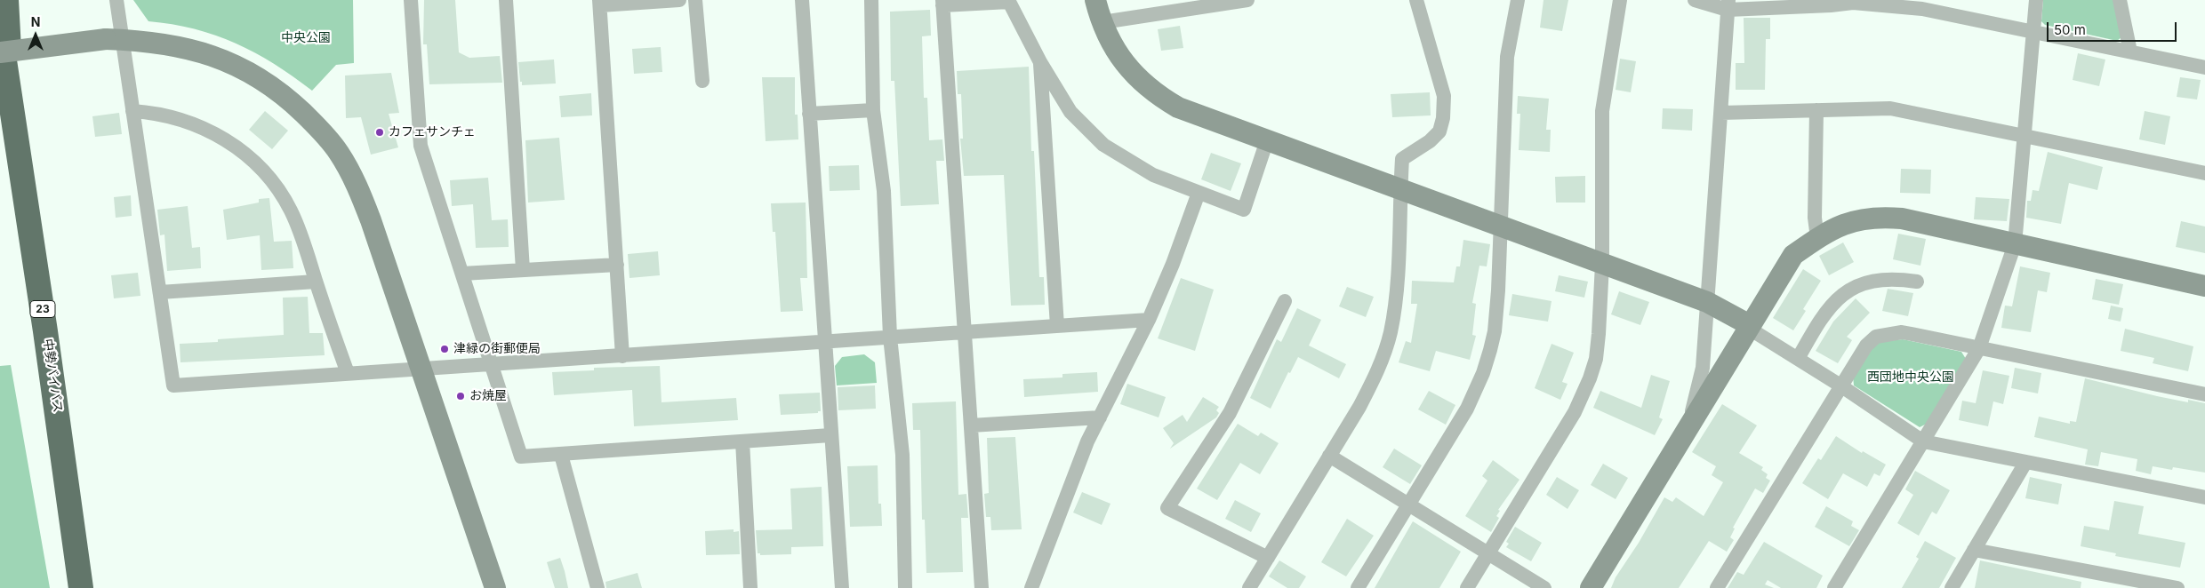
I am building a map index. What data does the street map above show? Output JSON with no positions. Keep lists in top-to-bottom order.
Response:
{
  "streets": {
    "highway": ["23", "中勢バイパス"]
  },
  "parks": ["中央公園", "西団地中央公園"],
  "places": ["カフェサンチェ", "津緑の街郵便局", "お焼屋"],
  "scale_bar": "50 m",
  "north": "top"
}
